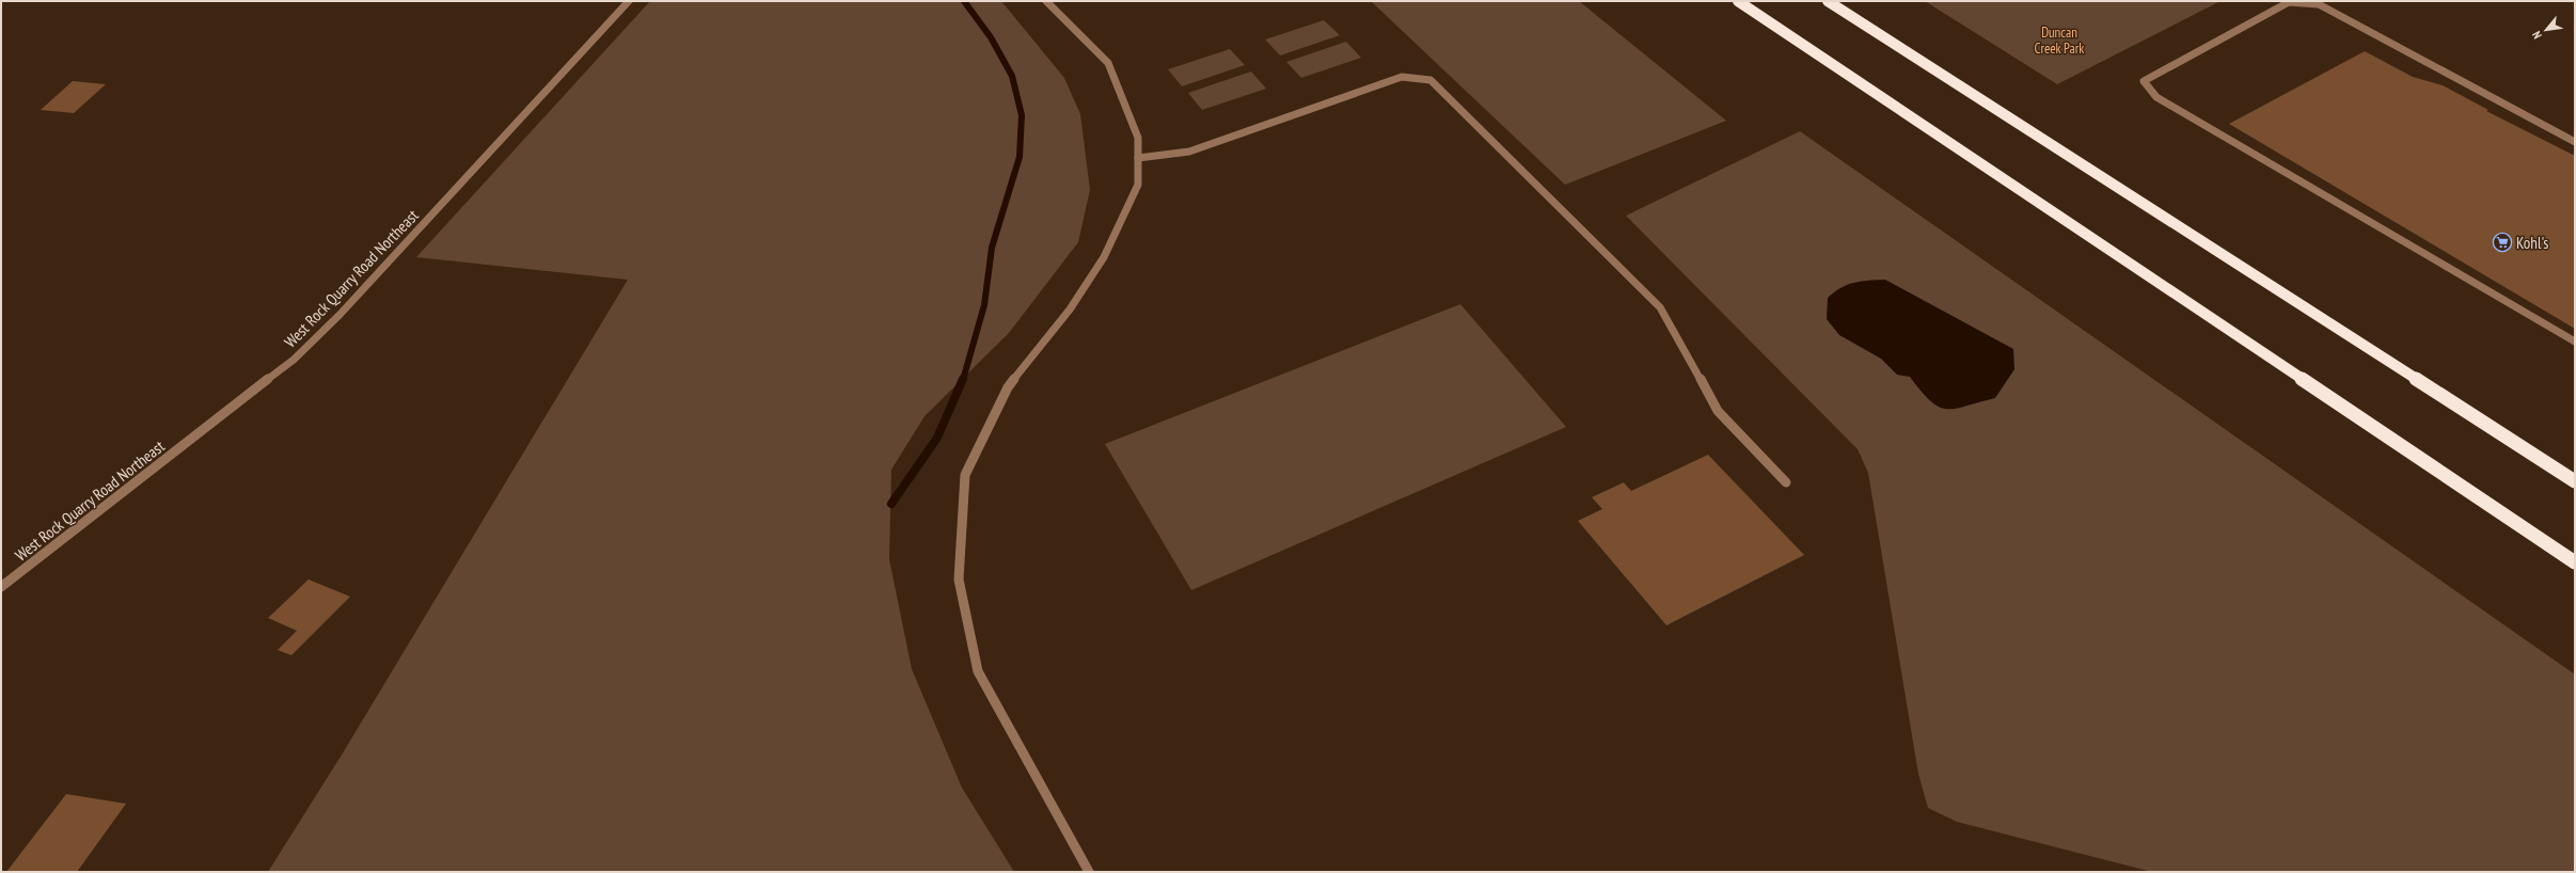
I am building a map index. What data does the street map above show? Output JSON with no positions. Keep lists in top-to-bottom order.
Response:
{
  "streets": {
    "street": ["West Rock Quarry Road Northeast"]
  },
  "parks": ["Duncan Creek Park"],
  "places": {
    "supermarket": ["Kohl's"]
  },
  "north": "bottom left"
}
